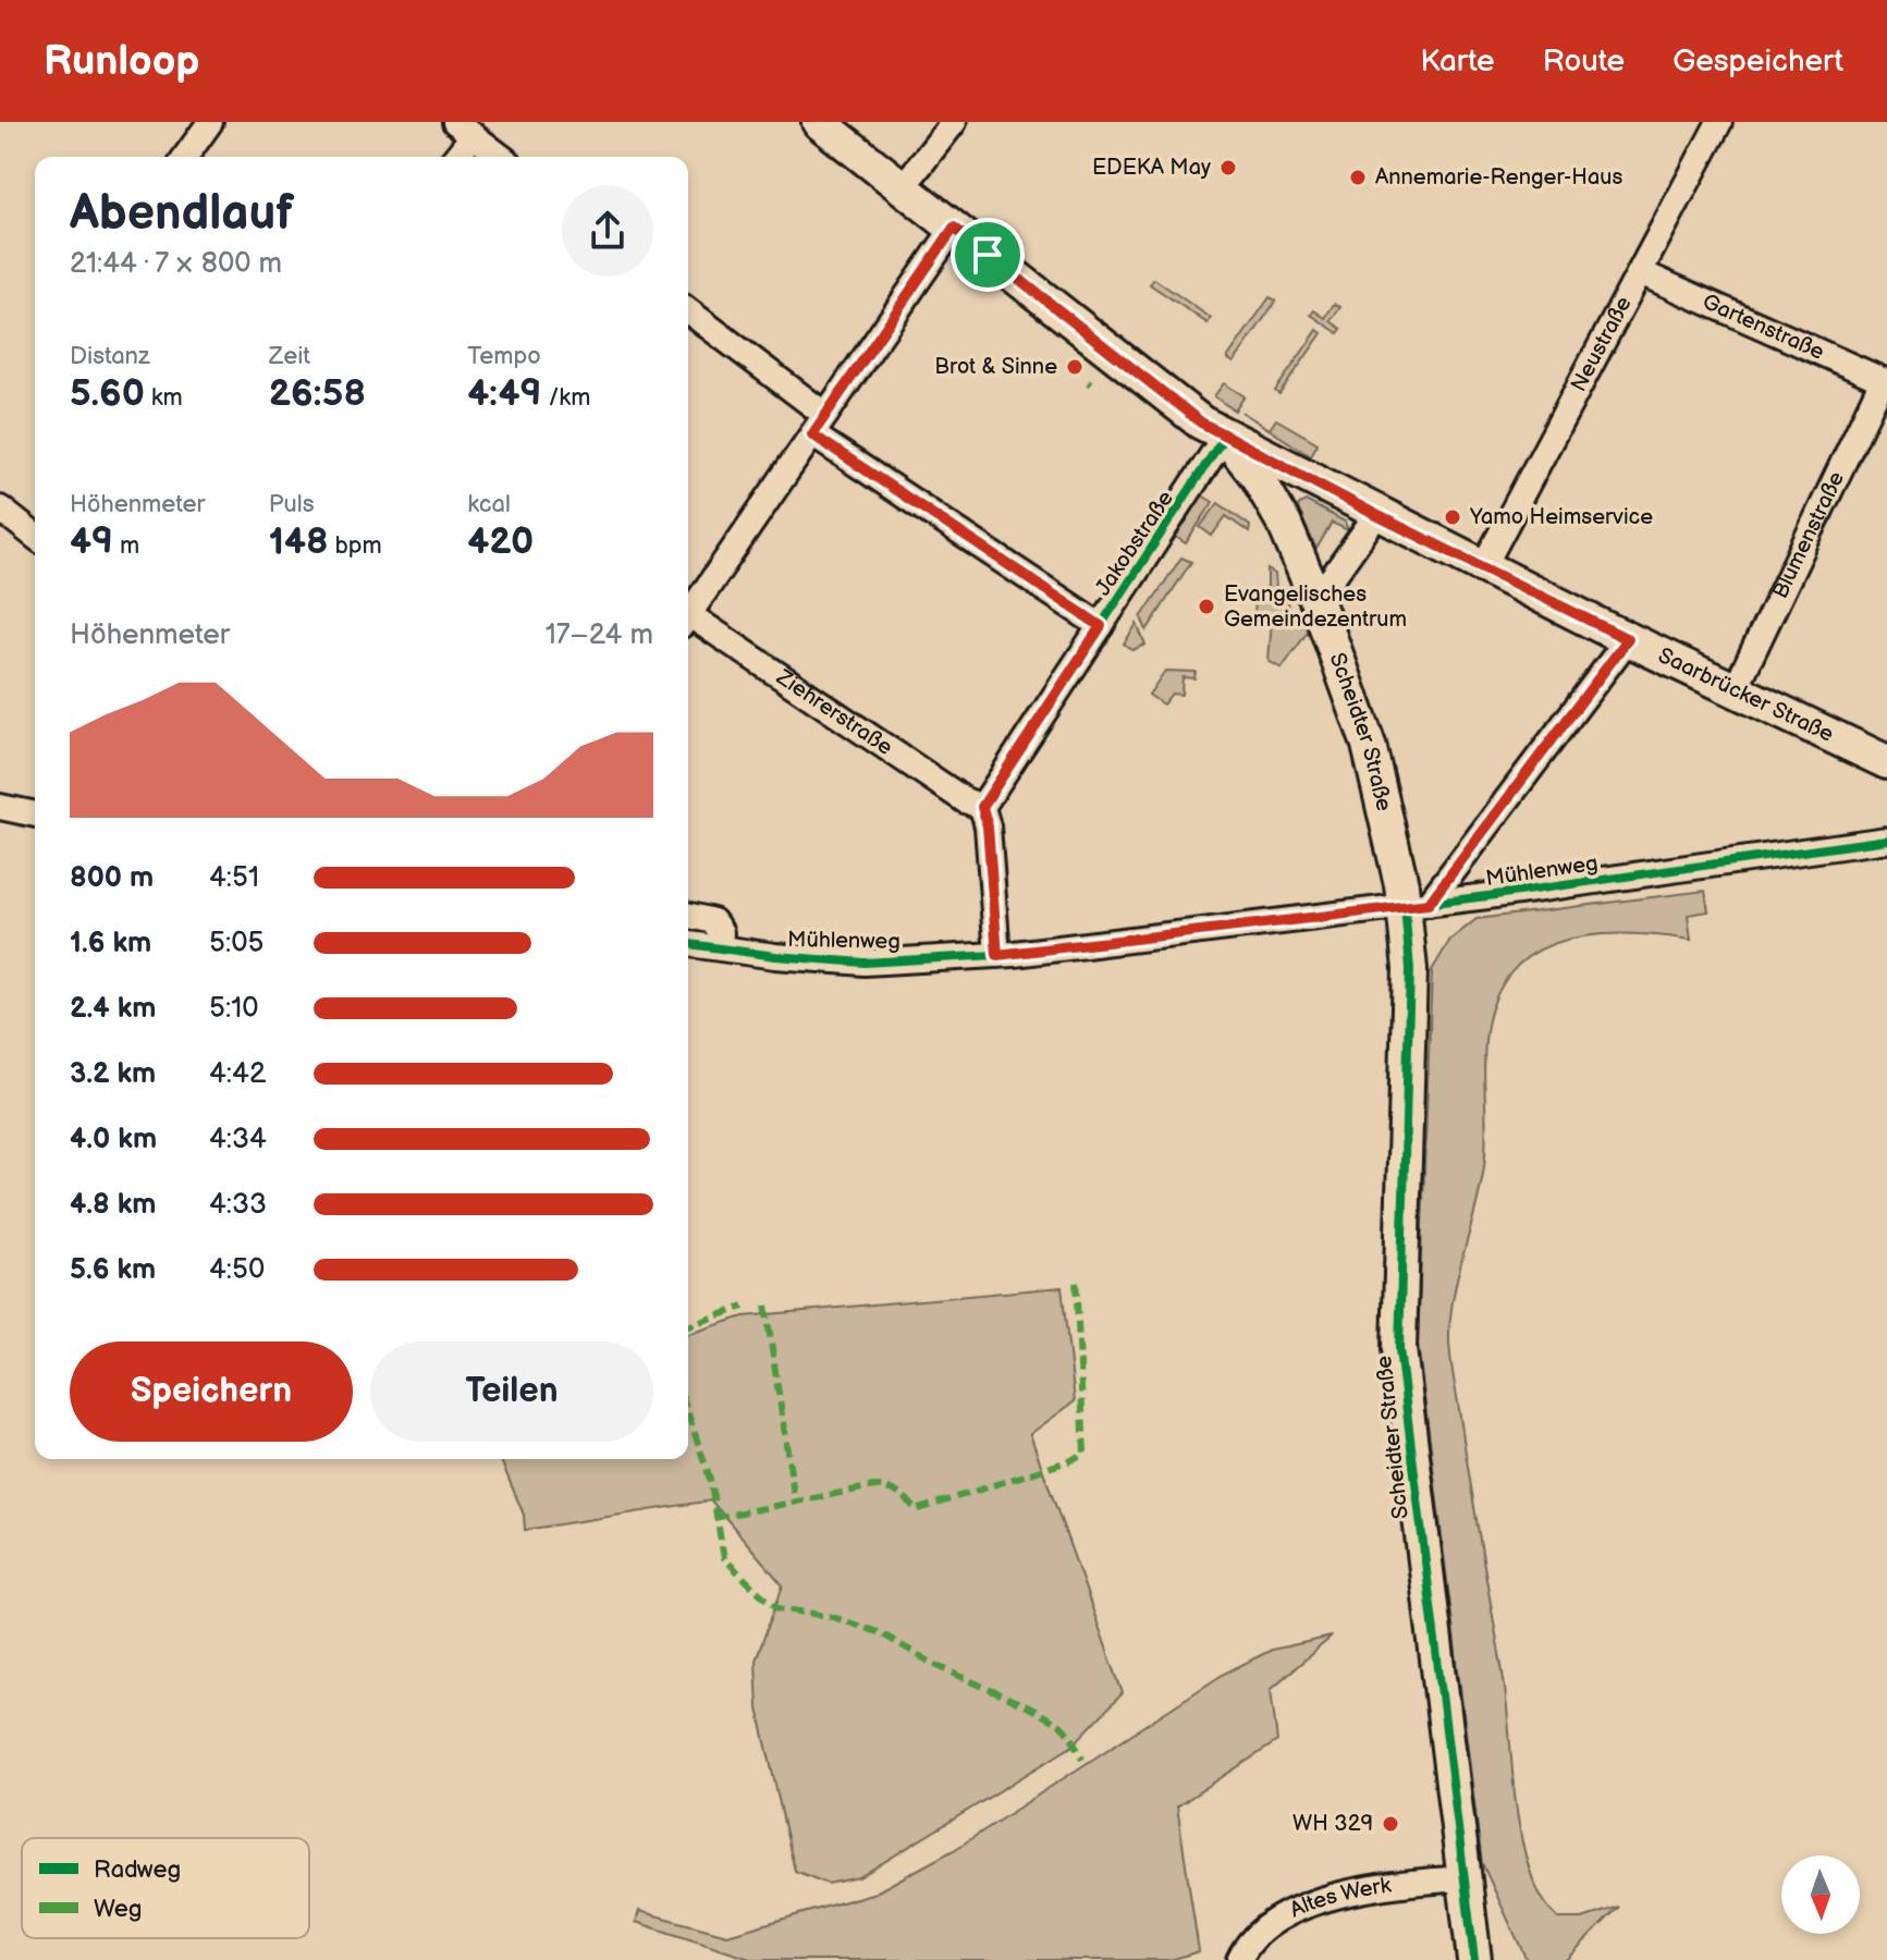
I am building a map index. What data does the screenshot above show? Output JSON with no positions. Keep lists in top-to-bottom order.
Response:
{
  "streets": {
    "main road": ["Saarbrücker Straße", "Scheidter Straße"],
    "street": [
      "Gartenstraße",
      "Neustraße",
      "Blumenstraße",
      "Jakobstraße",
      "Ziehrerstraße",
      "Mühlenweg",
      "Altes Werk"
    ]
  },
  "crossings": [
    ["Gartenstraße", "Neustraße"],
    ["Gartenstraße", "Blumenstraße"],
    ["Neustraße", "Saarbrücker Straße"],
    ["Blumenstraße", "Saarbrücker Straße"],
    ["Jakobstraße", "Saarbrücker Straße"],
    ["Jakobstraße", "Ziehrerstraße"],
    ["Jakobstraße", "Scheidter Straße"],
    ["Saarbrücker Straße", "Scheidter Straße"],
    ["Scheidter Straße", "Mühlenweg"],
    ["Scheidter Straße", "Altes Werk"]
  ],
  "places": [
    "EDEKA May",
    "Annemarie-Renger-Haus",
    "Brot & Sinne",
    "Yamo Heimservice",
    "Evangelisches Gemeindezentrum",
    "WH 329"
  ],
  "legend": ["Radweg", "Weg"],
  "north": "bottom",
  "page": {
    "header": "Runloop",
    "nav": ["Karte", "Route", "Gespeichert"],
    "heading": ["Abendlauf", "21:44 · 7 × 800 m"],
    "stats": [
      ["Distanz", "5.60 km"],
      ["Zeit", "26:58"],
      ["Tempo", "4:49 /km"],
      ["Höhenmeter", "49 m"],
      ["Puls", "148 bpm"],
      ["kcal", "420"]
    ],
    "chart": ["Höhenmeter", "17–24 m"],
    "list": [
      {
        "name": "800 m",
        "note": "4:51"
      },
      {
        "name": "1.6 km",
        "note": "5:05"
      },
      {
        "name": "2.4 km",
        "note": "5:10"
      },
      {
        "name": "3.2 km",
        "note": "4:42"
      },
      {
        "name": "4.0 km",
        "note": "4:34"
      },
      {
        "name": "4.8 km",
        "note": "4:33"
      },
      {
        "name": "5.6 km",
        "note": "4:50"
      }
    ],
    "buttons": ["Speichern", "Teilen"]
  }
}
